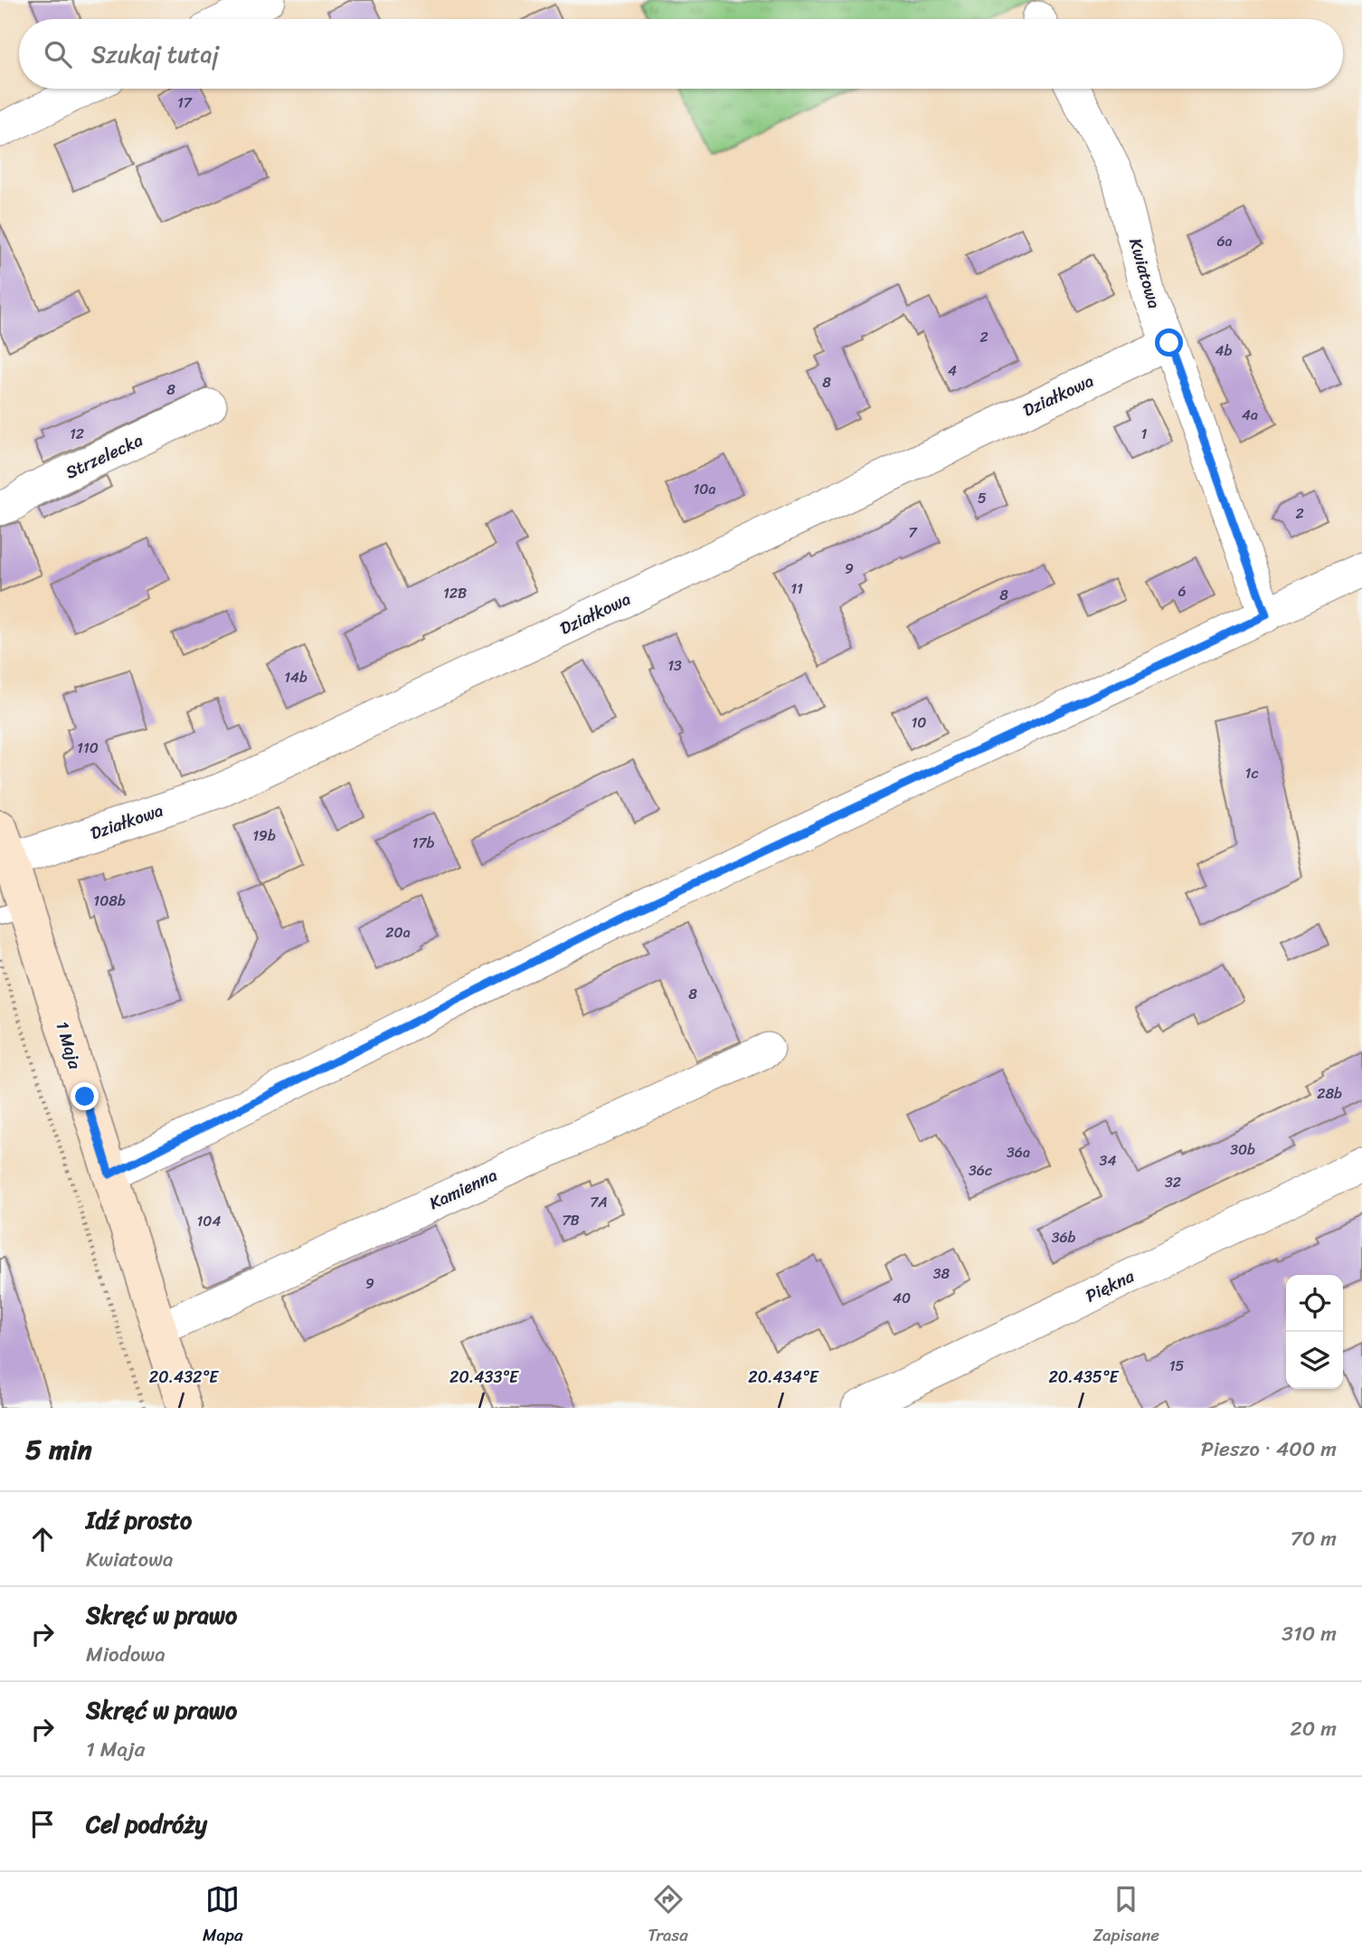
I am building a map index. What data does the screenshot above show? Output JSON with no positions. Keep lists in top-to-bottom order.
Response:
{
  "streets": {
    "street": [
      "Kwiatowa",
      "Działkowa",
      "Strzelecka",
      "1 Maja",
      "Kamienna",
      "Piękna"
    ]
  },
  "crossings": [
    ["Kwiatowa", "Działkowa"],
    ["Działkowa", "1 Maja"],
    ["1 Maja", "Kamienna"]
  ],
  "house_numbers": [
    "17",
    "6a",
    "2",
    "4b",
    "4",
    "8",
    "8",
    "4a",
    "12",
    "1",
    "10a",
    "5",
    "2",
    "7",
    "9",
    "11",
    "6",
    "12B",
    "8",
    "13",
    "14b",
    "10",
    "110",
    "1c",
    "19b",
    "17b",
    "108b",
    "20a",
    "8",
    "28b",
    "30b",
    "36a",
    "34",
    "36c",
    "32",
    "7A",
    "7B",
    "104",
    "36b",
    "38",
    "9",
    "40",
    "15"
  ],
  "page": {
    "search": "Szukaj tutaj",
    "heading": ["5 min", "Pieszo · 400 m"],
    "list": [
      ["Idź prosto", "Kwiatowa", "70 m"],
      ["Skręć w prawo", "Miodowa", "310 m"],
      ["Skręć w prawo", "1 Maja", "20 m"],
      "Cel podróży"
    ],
    "nav": ["Mapa", "Trasa", "Zapisane"]
  },
  "coordinates": [
    "20.432°E",
    "20.433°E",
    "20.434°E",
    "20.435°E"
  ]
}
